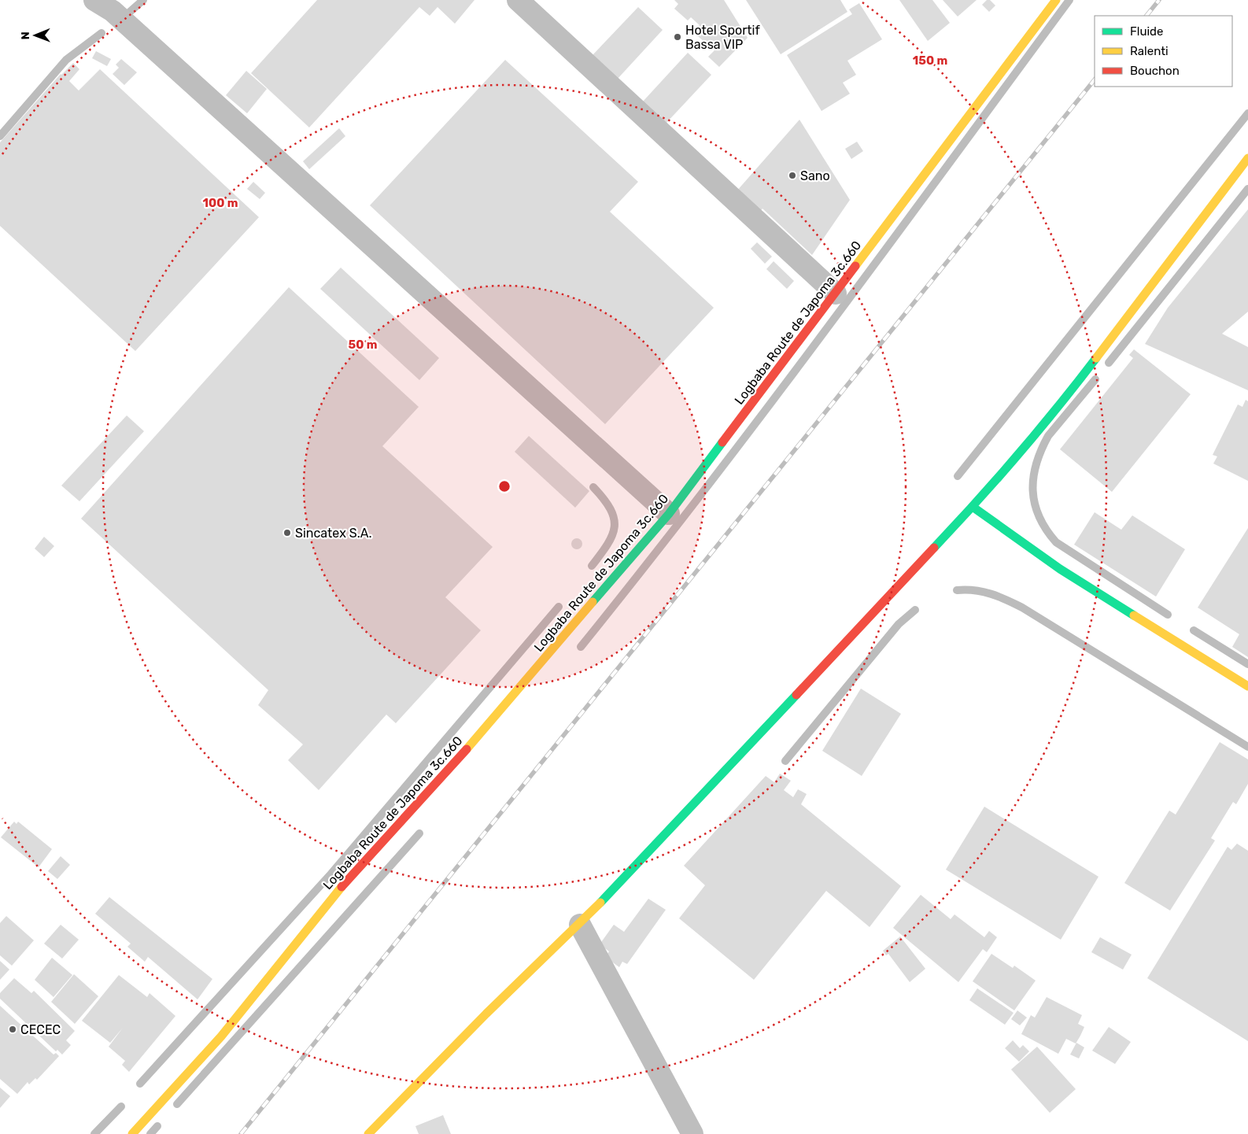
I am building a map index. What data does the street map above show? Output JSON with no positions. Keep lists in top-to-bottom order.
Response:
{
  "streets": {
    "street": ["Logbaba Route de Japoma 3c.660"]
  },
  "places": [
    "Hotel Sportif Bassa VIP",
    "Sano",
    "Sincatex S.A.",
    "CECEC"
  ],
  "legend": ["Fluide", "Ralenti", "Bouchon"],
  "north": "left",
  "rings": ["150 m", "100 m", "50 m"]
}
